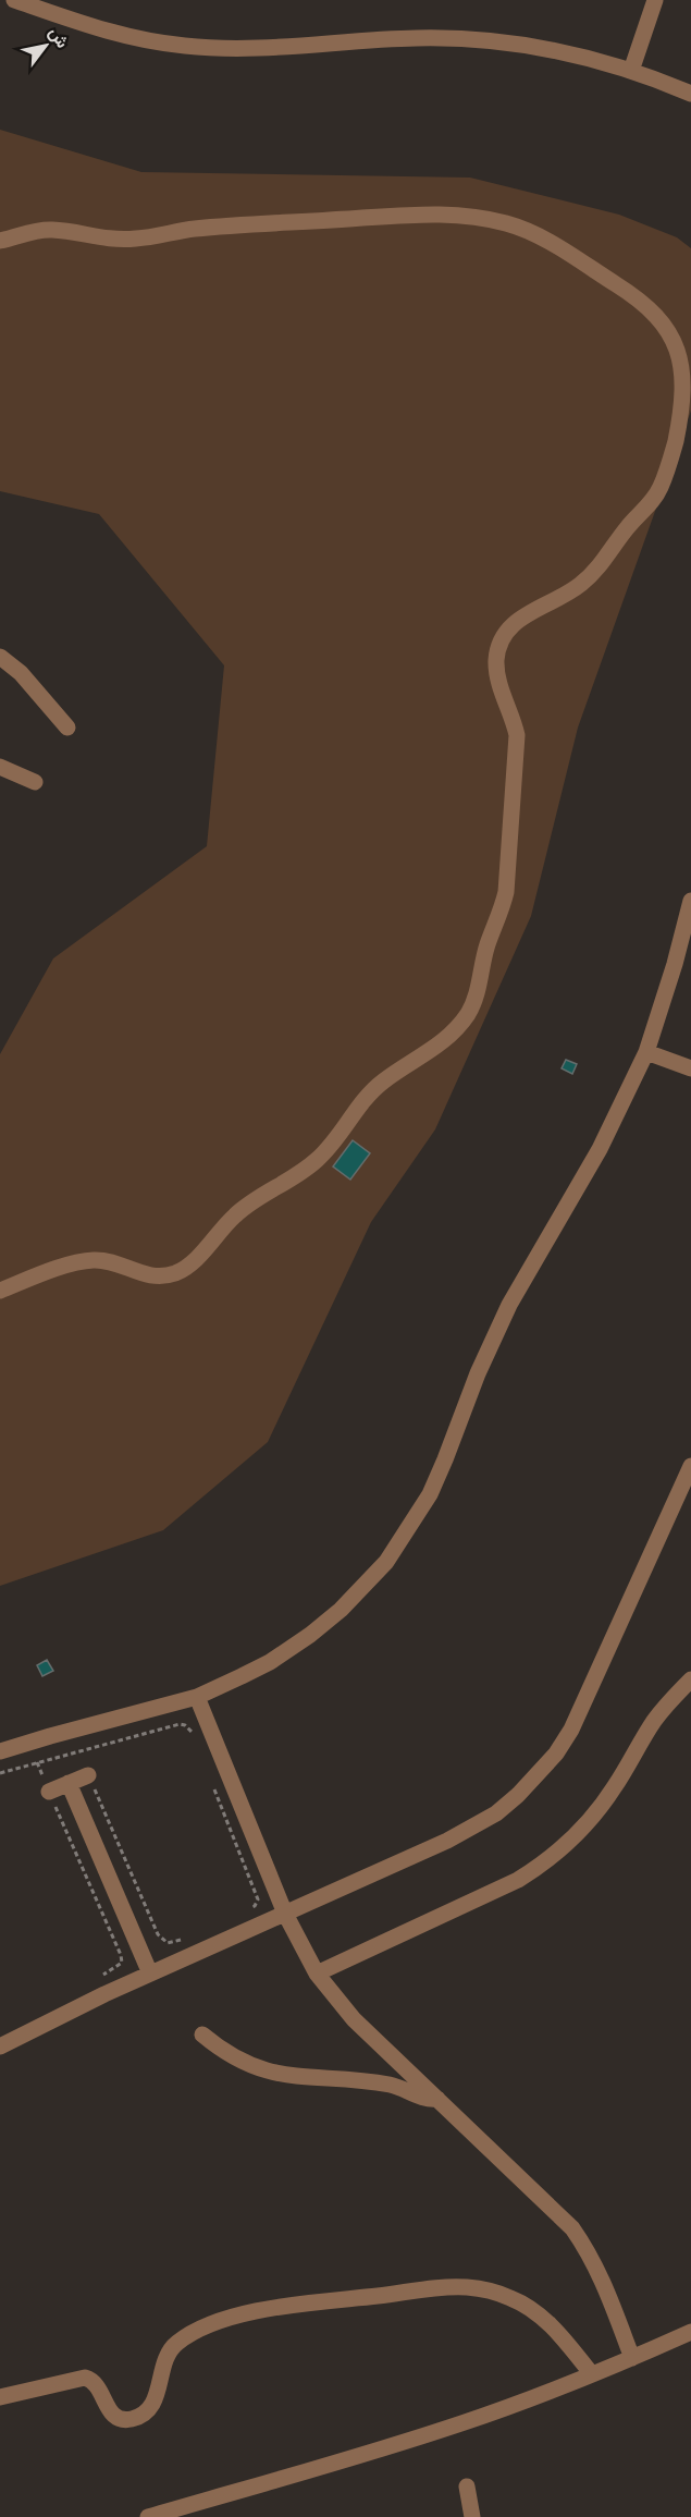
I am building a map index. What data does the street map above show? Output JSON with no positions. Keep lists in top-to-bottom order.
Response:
{
  "north": "top right"
}
